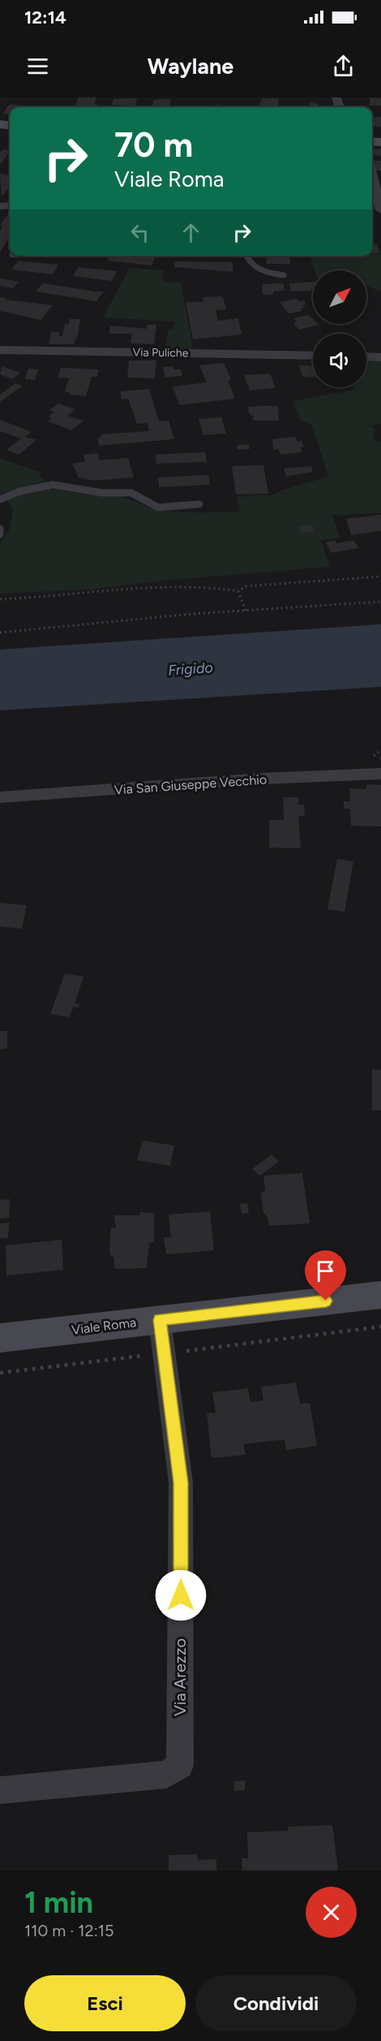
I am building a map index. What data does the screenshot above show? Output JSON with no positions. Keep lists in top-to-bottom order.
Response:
{
  "streets": {
    "main road": ["Viale Roma"],
    "street": ["Via Puliche", "Via San Giuseppe Vecchio", "Via Arezzo"]
  },
  "crossings": [
    ["Viale Roma", "Via Arezzo"]
  ],
  "water": ["Frigido"],
  "north": "top right",
  "page": {
    "status": "12:14",
    "header": "Waylane",
    "turn": ["70 m", "Viale Roma"],
    "heading": ["1 min", "110 m · 12:15"],
    "buttons": ["Esci", "Condividi"]
  }
}
